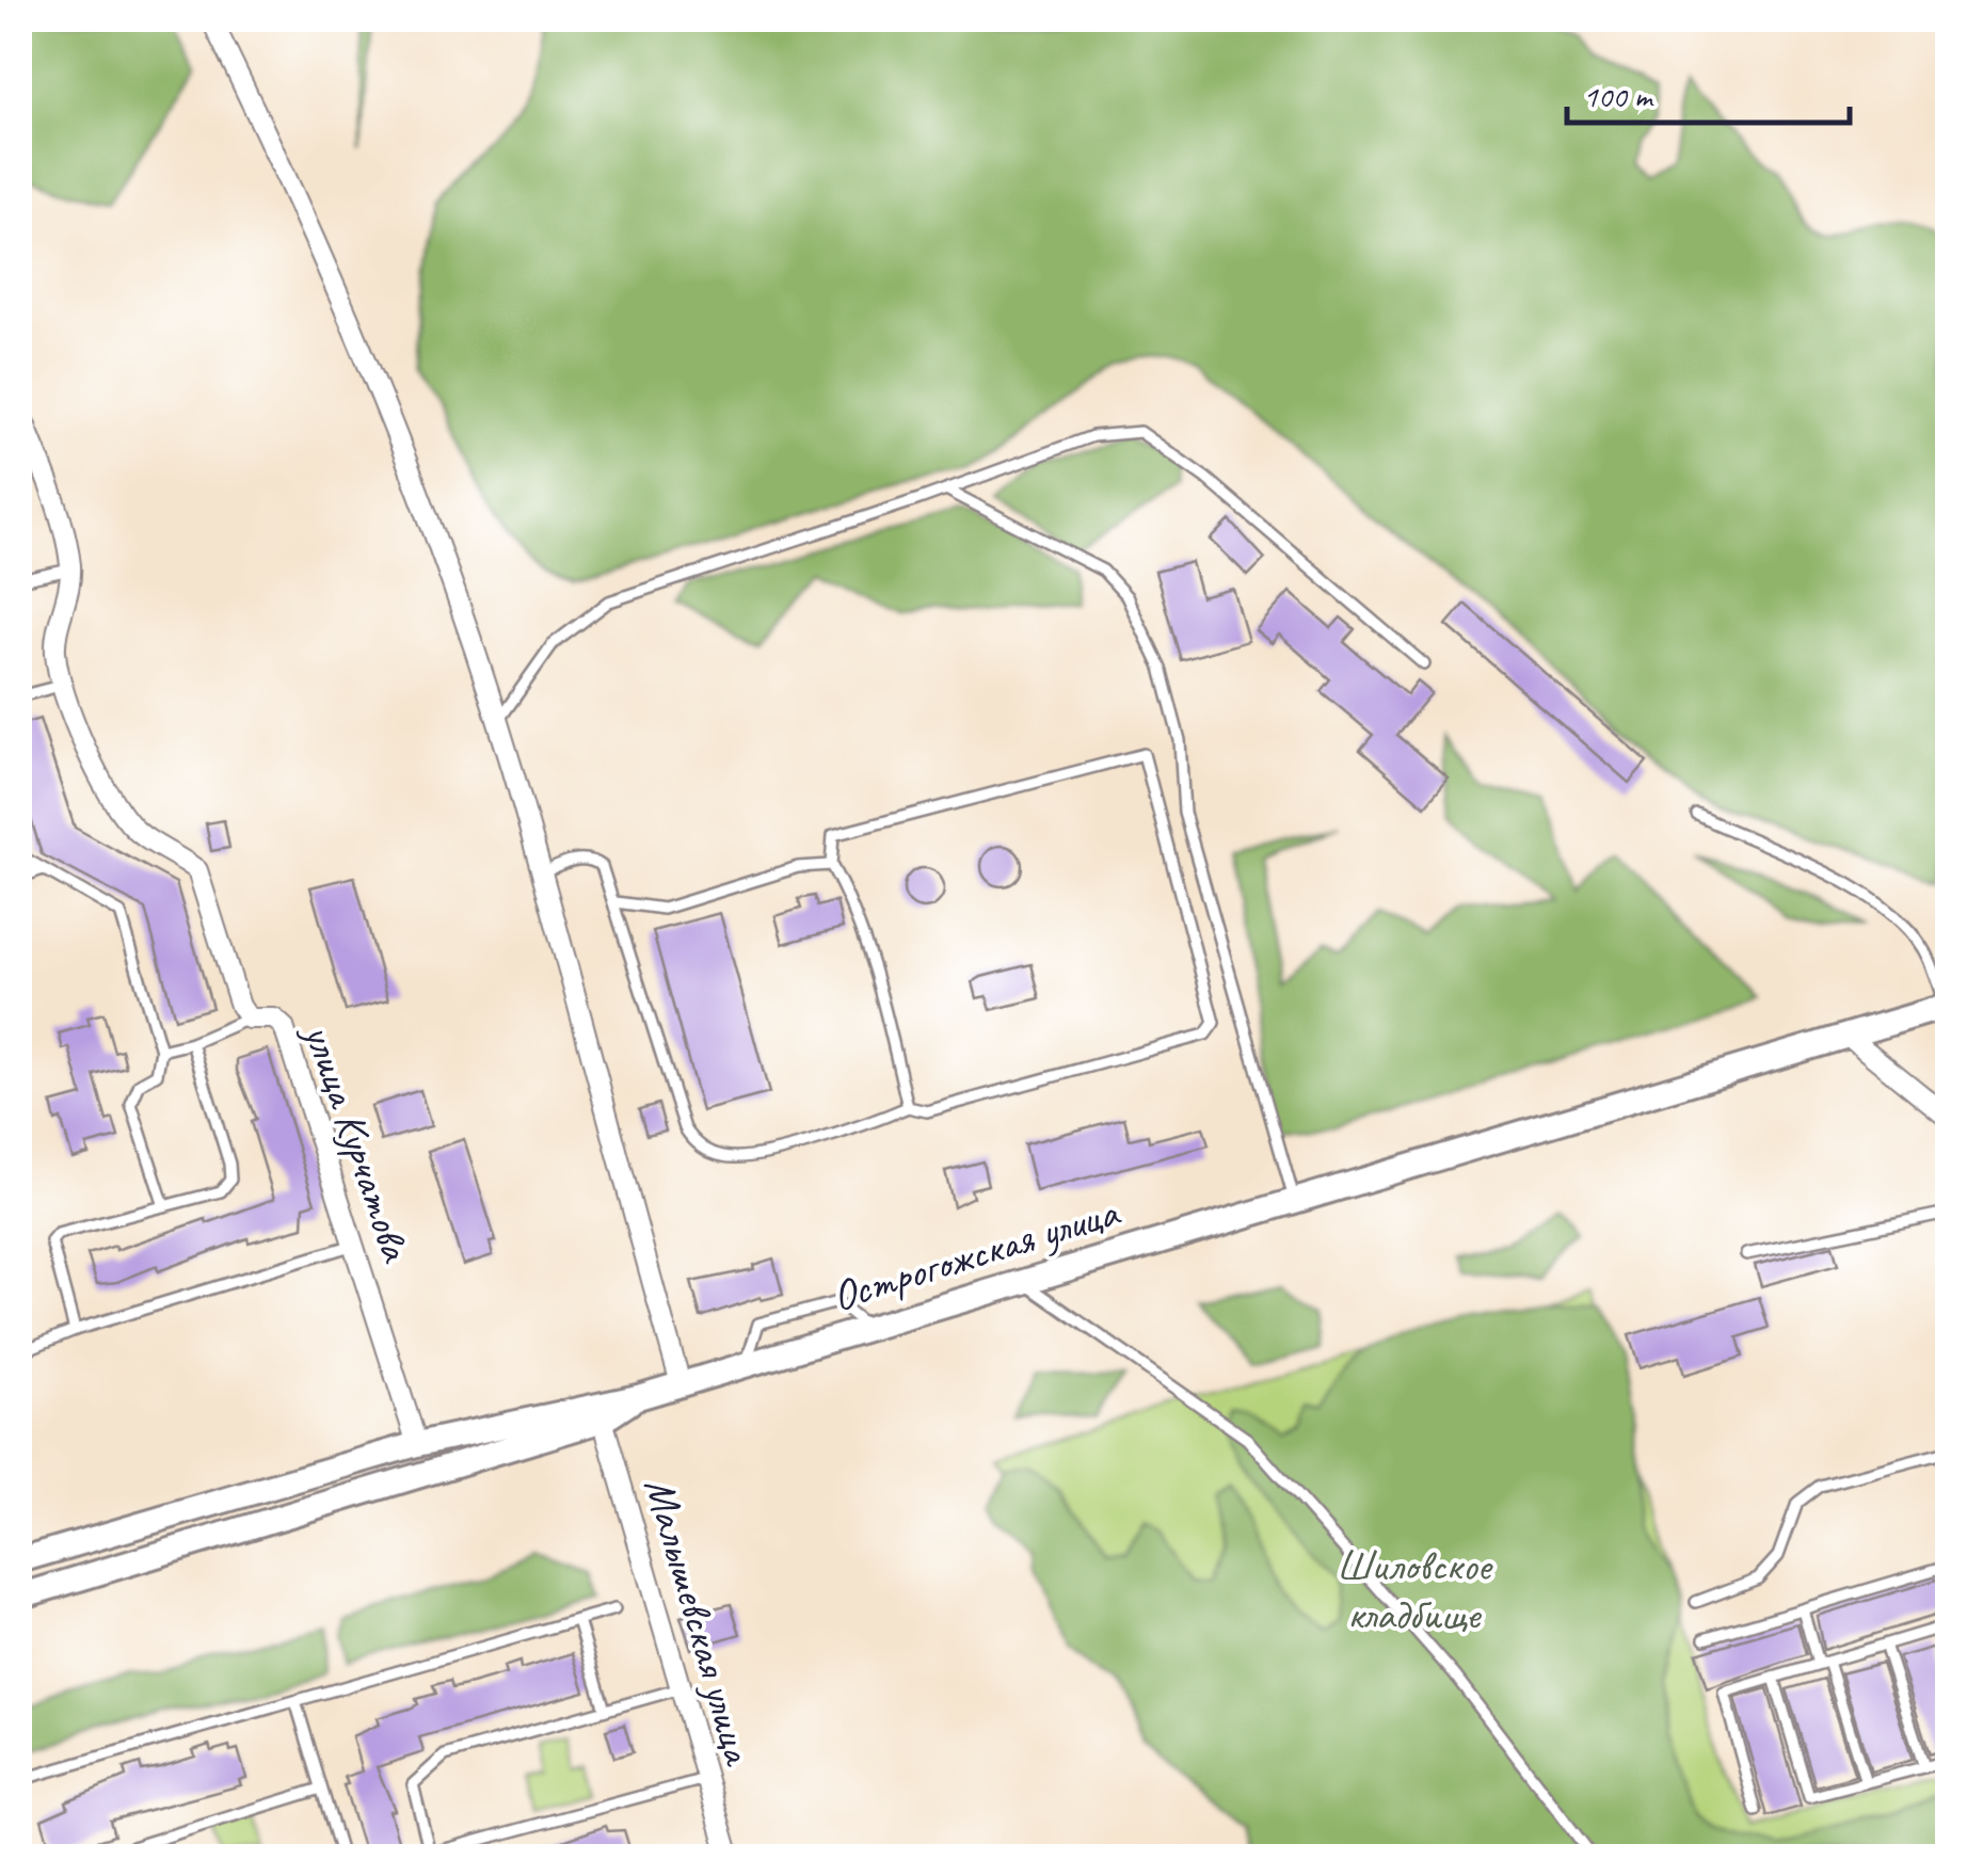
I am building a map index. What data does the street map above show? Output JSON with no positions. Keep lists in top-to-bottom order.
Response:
{
  "streets": {
    "street": ["улица Курчатова", "Острогожская улица", "Малышевская улица"]
  },
  "crossings": [
    ["Острогожская улица", "Малышевская улица"]
  ],
  "parks": ["Шиловское кладбище"],
  "scale_bar": "100 m"
}
